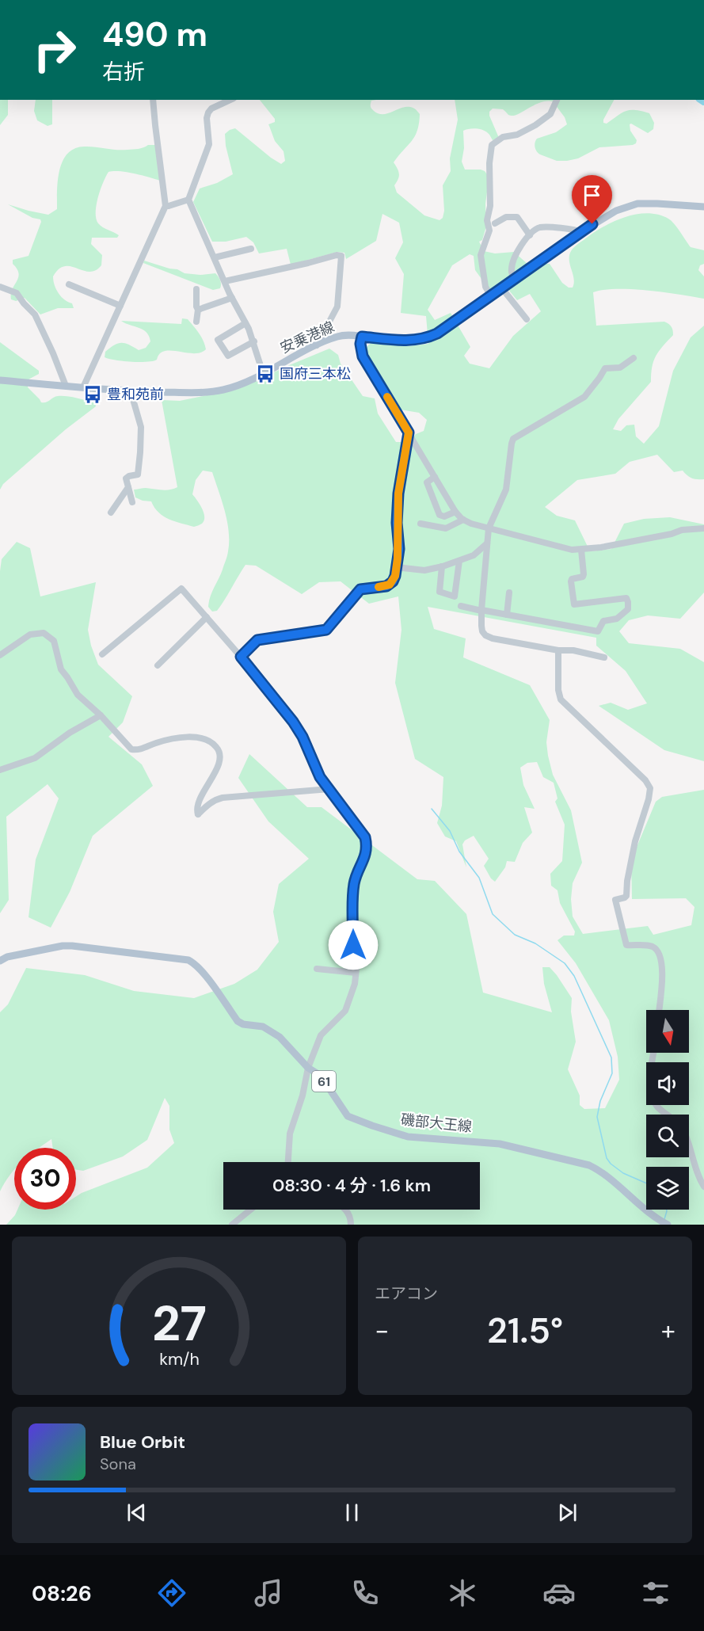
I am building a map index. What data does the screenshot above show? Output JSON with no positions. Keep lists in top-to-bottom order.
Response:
{
  "streets": {
    "main road": ["安乗港線", "61", "磯部大王線"]
  },
  "places": {
    "bus stop": ["国府三本松", "豊和苑前"]
  },
  "north": "bottom",
  "page": {
    "turn": ["490 m", "右折"],
    "limit": "30",
    "trip": "08:30 · 4 分 · 1.6 km",
    "tile": "エアコン",
    "heat": ["−", "21.5°", "+"],
    "song": ["Blue Orbit", "Sona"],
    "tabs": "08:26",
    "gauge": ["27", "km/h"]
  }
}
